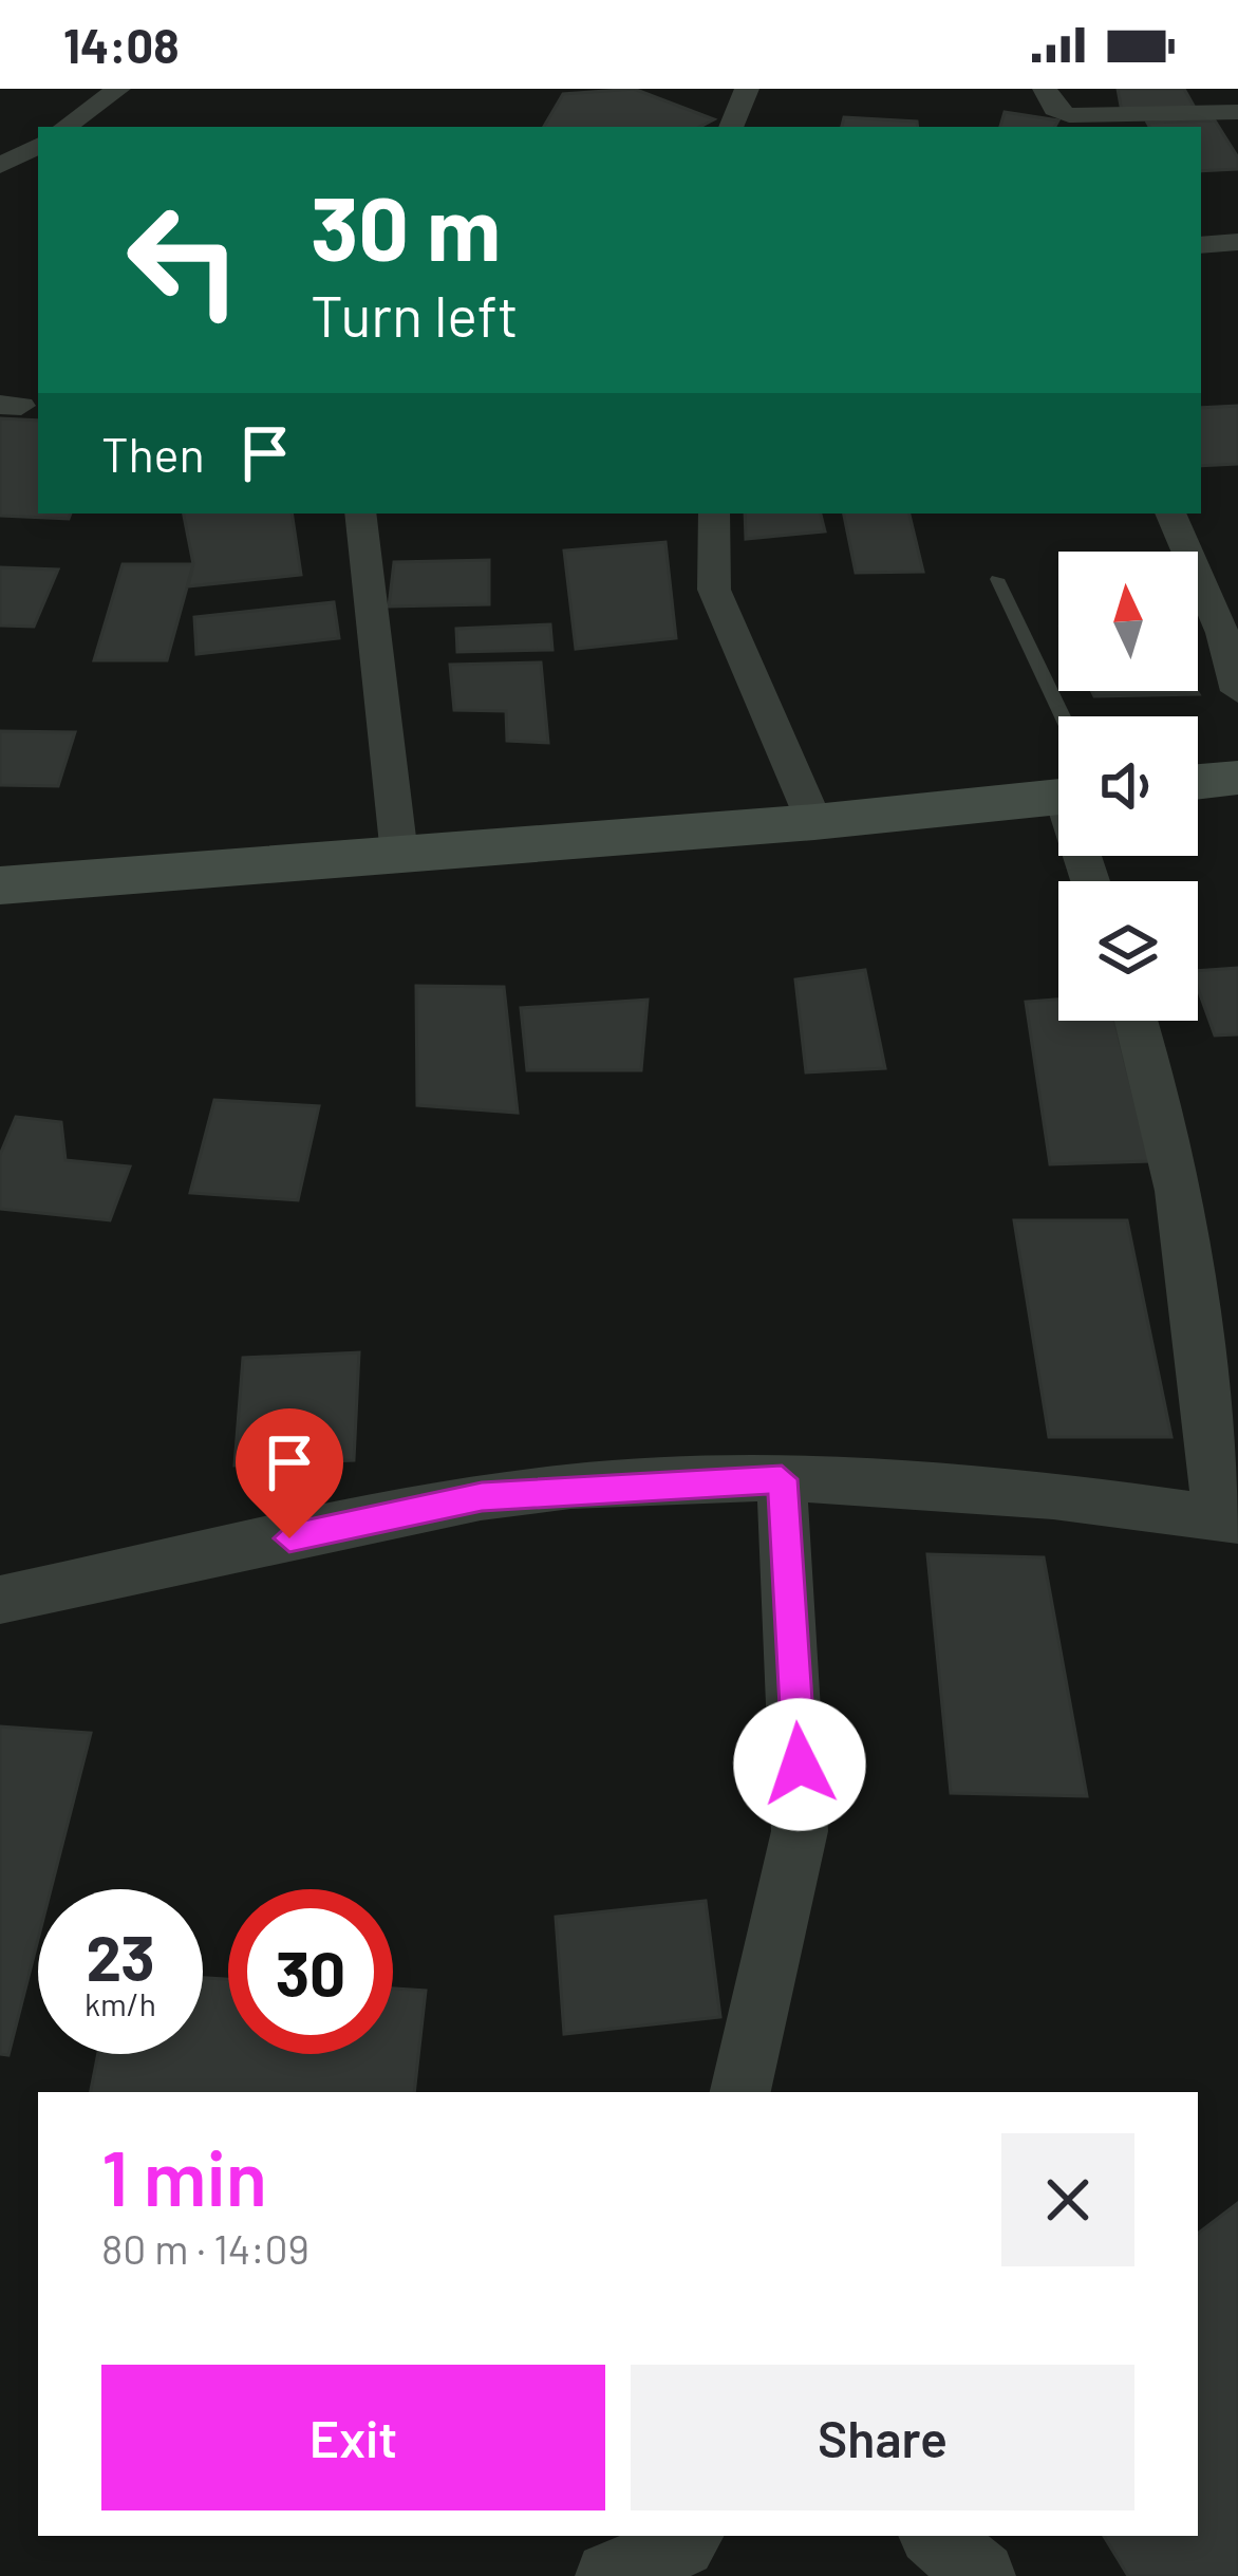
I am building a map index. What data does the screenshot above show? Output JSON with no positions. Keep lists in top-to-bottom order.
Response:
{
  "north": "top",
  "page": {
    "status": "14:08",
    "turn": ["30 m", "Turn left"],
    "then": "Then",
    "speed": "23 km/h",
    "limit": "30",
    "heading": ["1 min", "80 m · 14:09"],
    "buttons": ["Exit", "Share"]
  }
}
